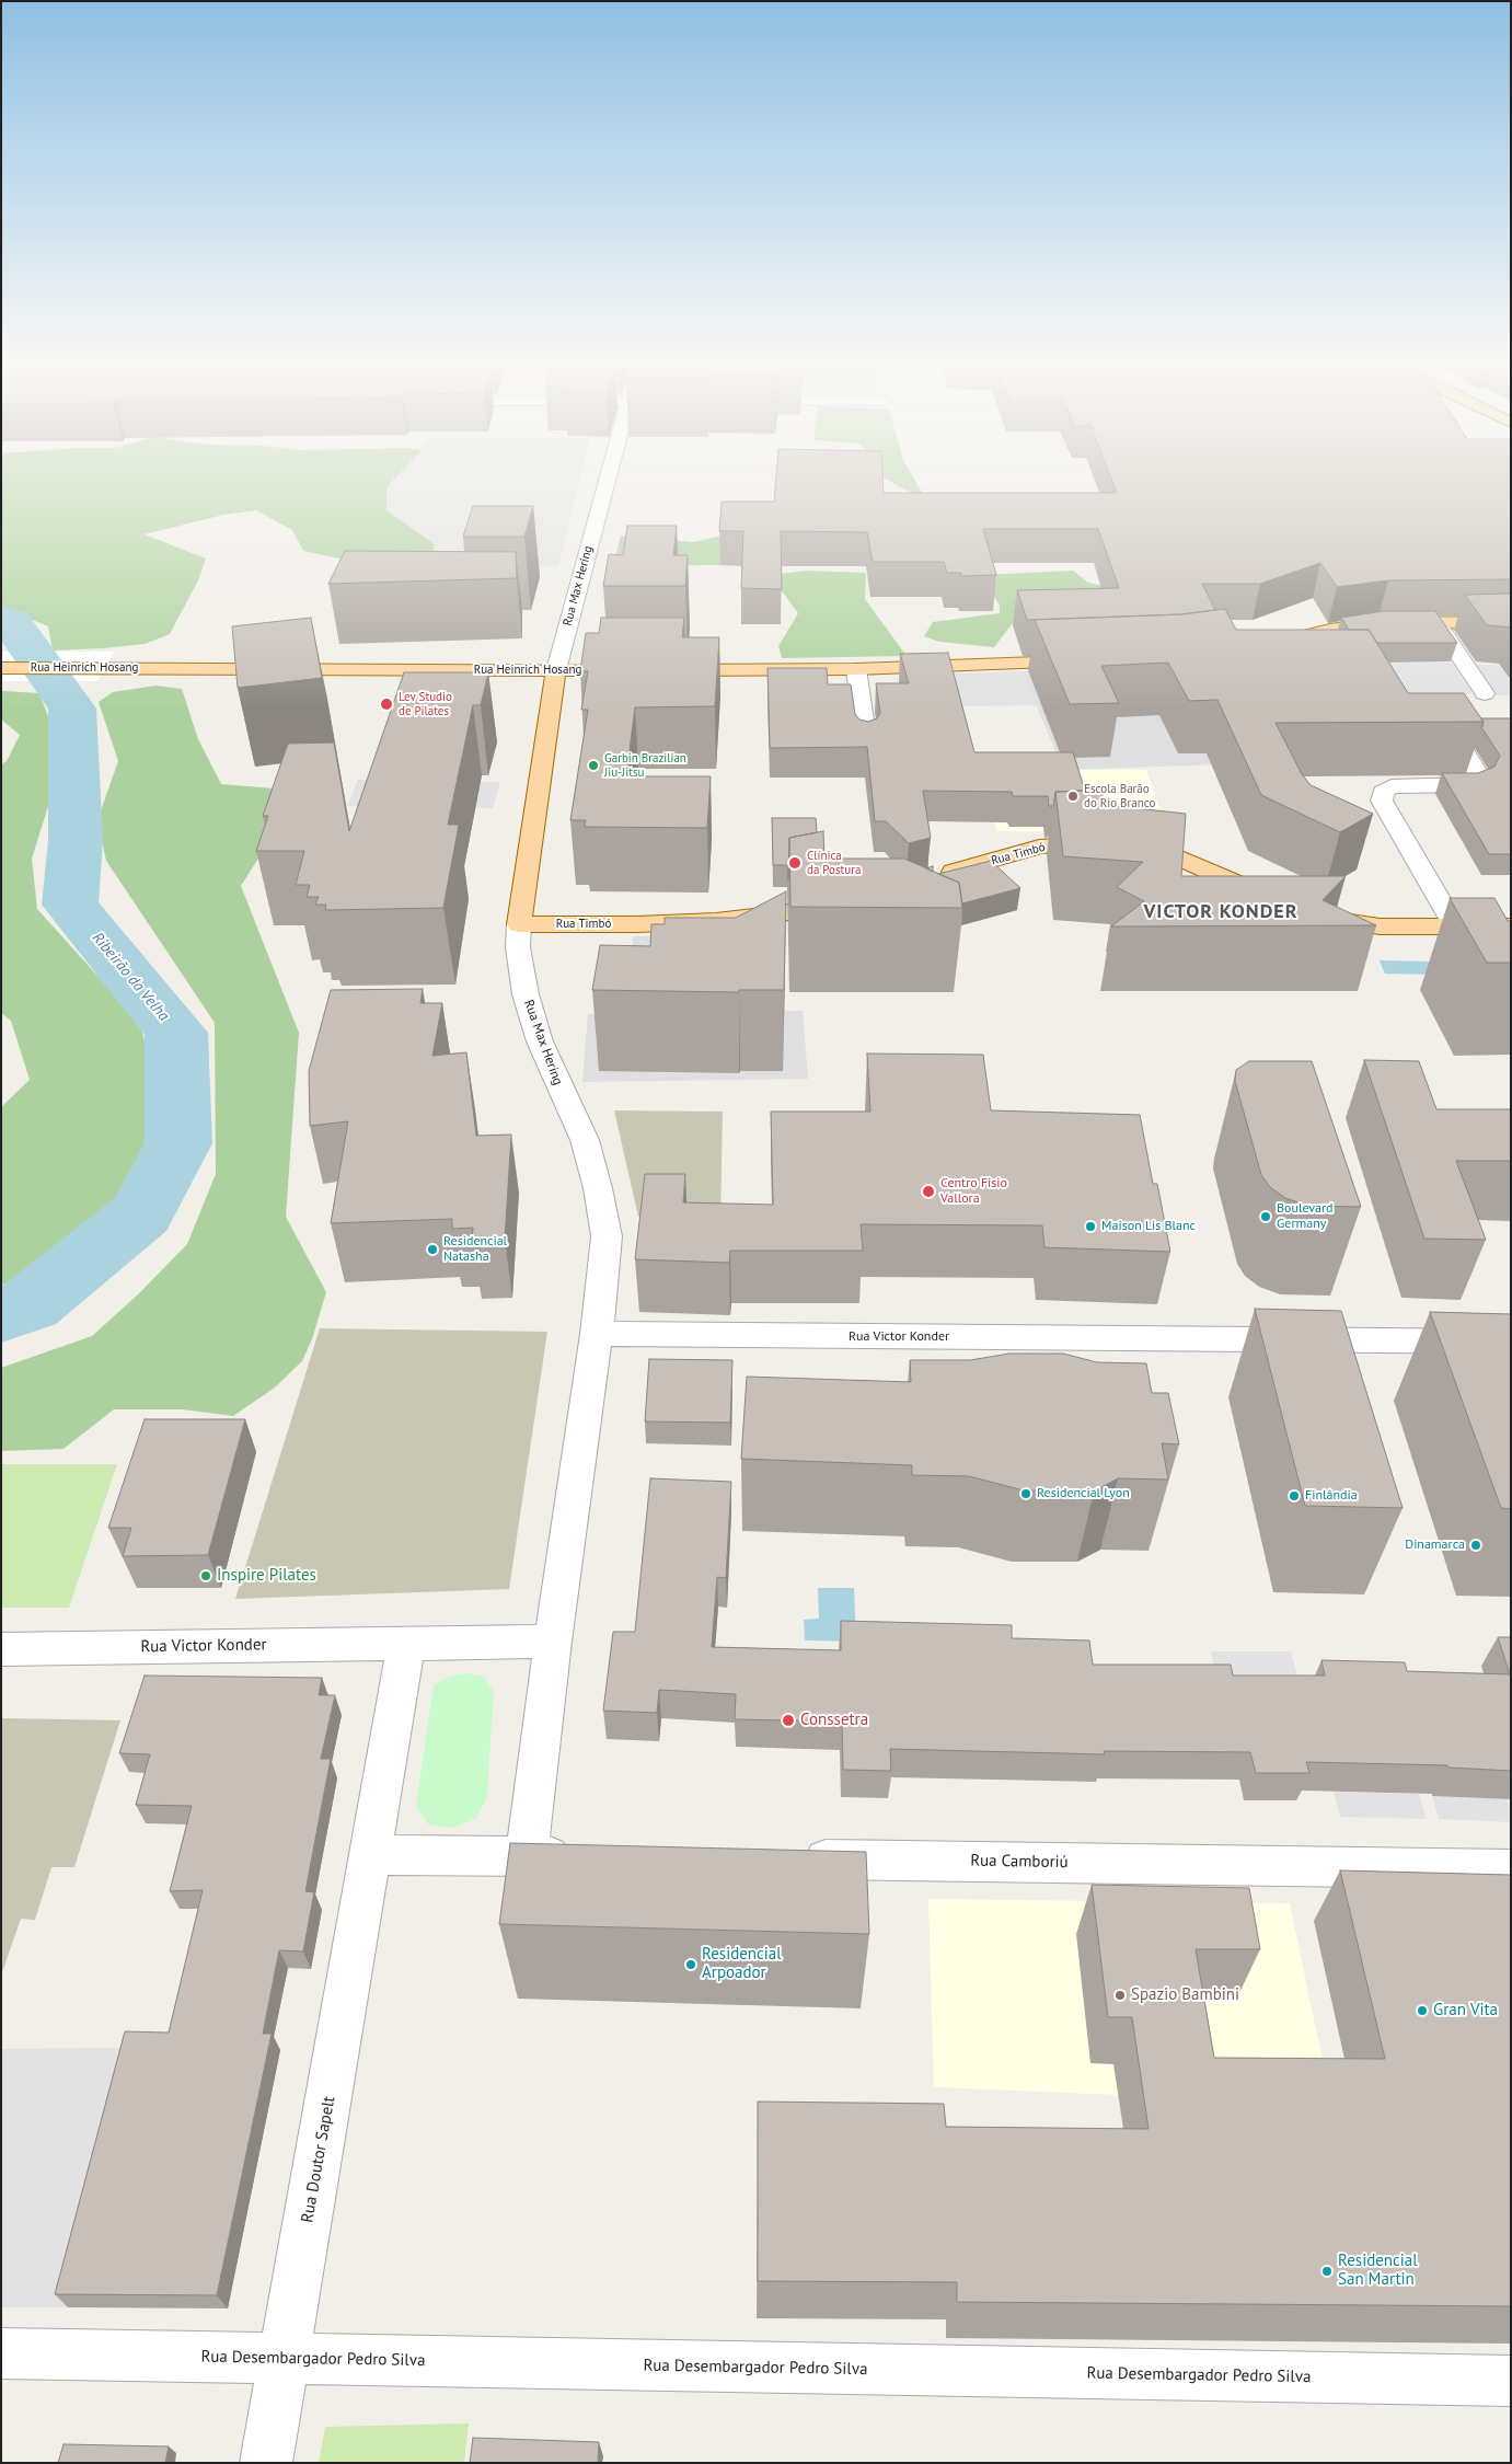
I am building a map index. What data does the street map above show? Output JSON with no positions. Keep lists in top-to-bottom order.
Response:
{
  "streets": {
    "main road": ["Rua Max Hering", "Rua Heinrich Hosang", "Rua Timbó"],
    "street": [
      "Rua Victor Konder",
      "Rua Camboriú",
      "Rua Doutor Sapelt",
      "Rua Desembargador Pedro Silva"
    ]
  },
  "crossings": [
    ["Rua Max Hering", "Rua Heinrich Hosang"],
    ["Rua Max Hering", "Rua Timbó"],
    ["Rua Max Hering", "Rua Victor Konder"],
    ["Rua Victor Konder", "Rua Doutor Sapelt"],
    ["Rua Doutor Sapelt", "Rua Desembargador Pedro Silva"]
  ],
  "districts": ["VICTOR KONDER"],
  "water": ["Ribeirão da Velha"],
  "places": [
    "Lev Studio de Pilates",
    "Garbin Brazilian Jiu-Jitsu",
    "Escola Barão do Rio Branco",
    "Clínica da Postura",
    "Centro Fisio Vallora",
    "Boulevard Germany",
    "Maison Lis Blanc",
    "Residencial Natasha",
    "Residencial Lyon",
    "Finlândia",
    "Dinamarca",
    "Inspire Pilates",
    "Conssetra",
    "Residencial Arpoador",
    "Spazio Bambini",
    "Gran Vita",
    "Residencial San Martin"
  ]
}
